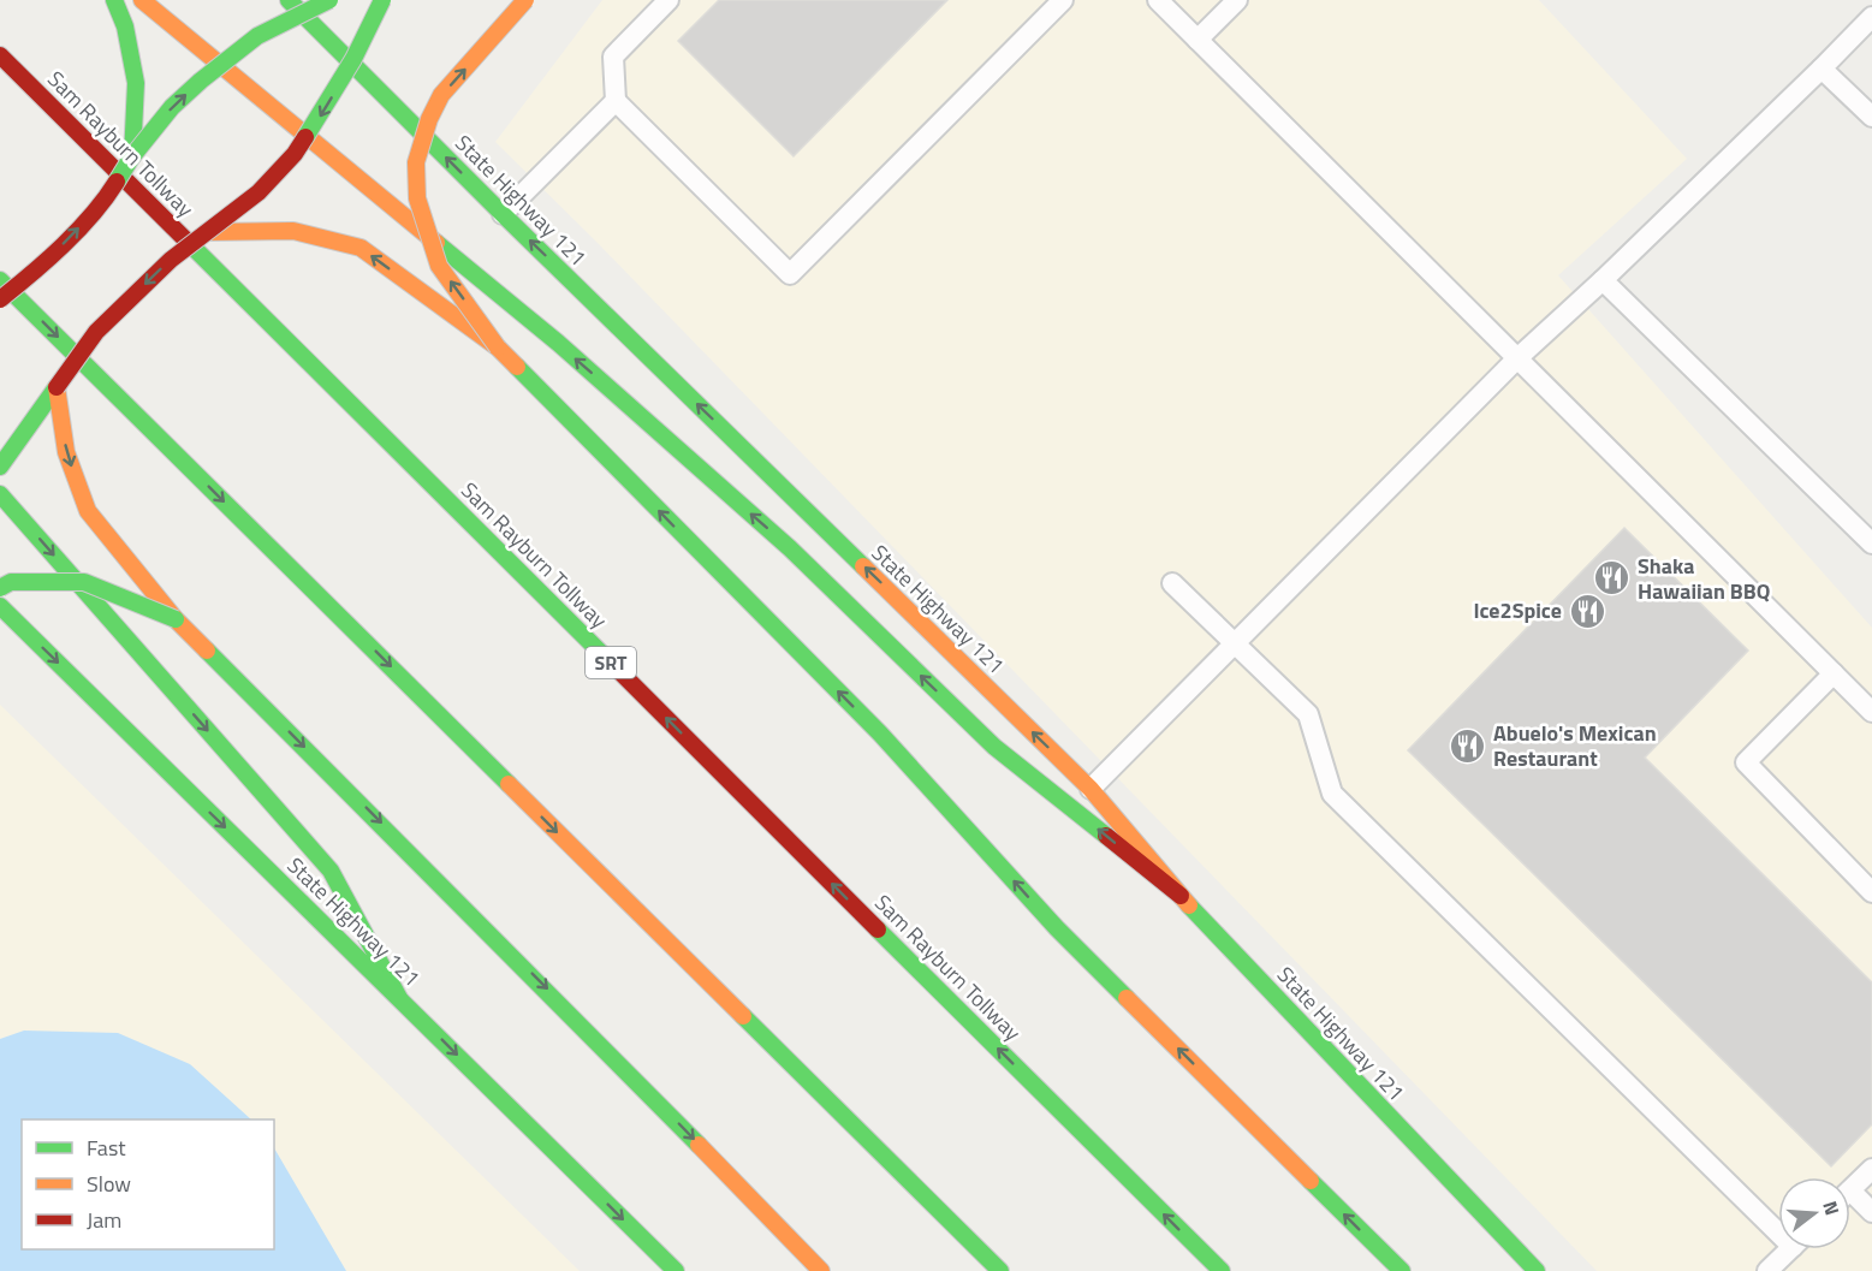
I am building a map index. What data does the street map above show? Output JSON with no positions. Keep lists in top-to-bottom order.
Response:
{
  "streets": {
    "main road": ["Sam Rayburn Tollway", "State Highway 121", "SRT"]
  },
  "places": {
    "restaurant": ["Shaka Hawaiian BBQ", "Ice2Spice", "Abuelo's Mexican Restaurant"]
  },
  "legend": ["Fast", "Slow", "Jam"],
  "north": "right"
}
